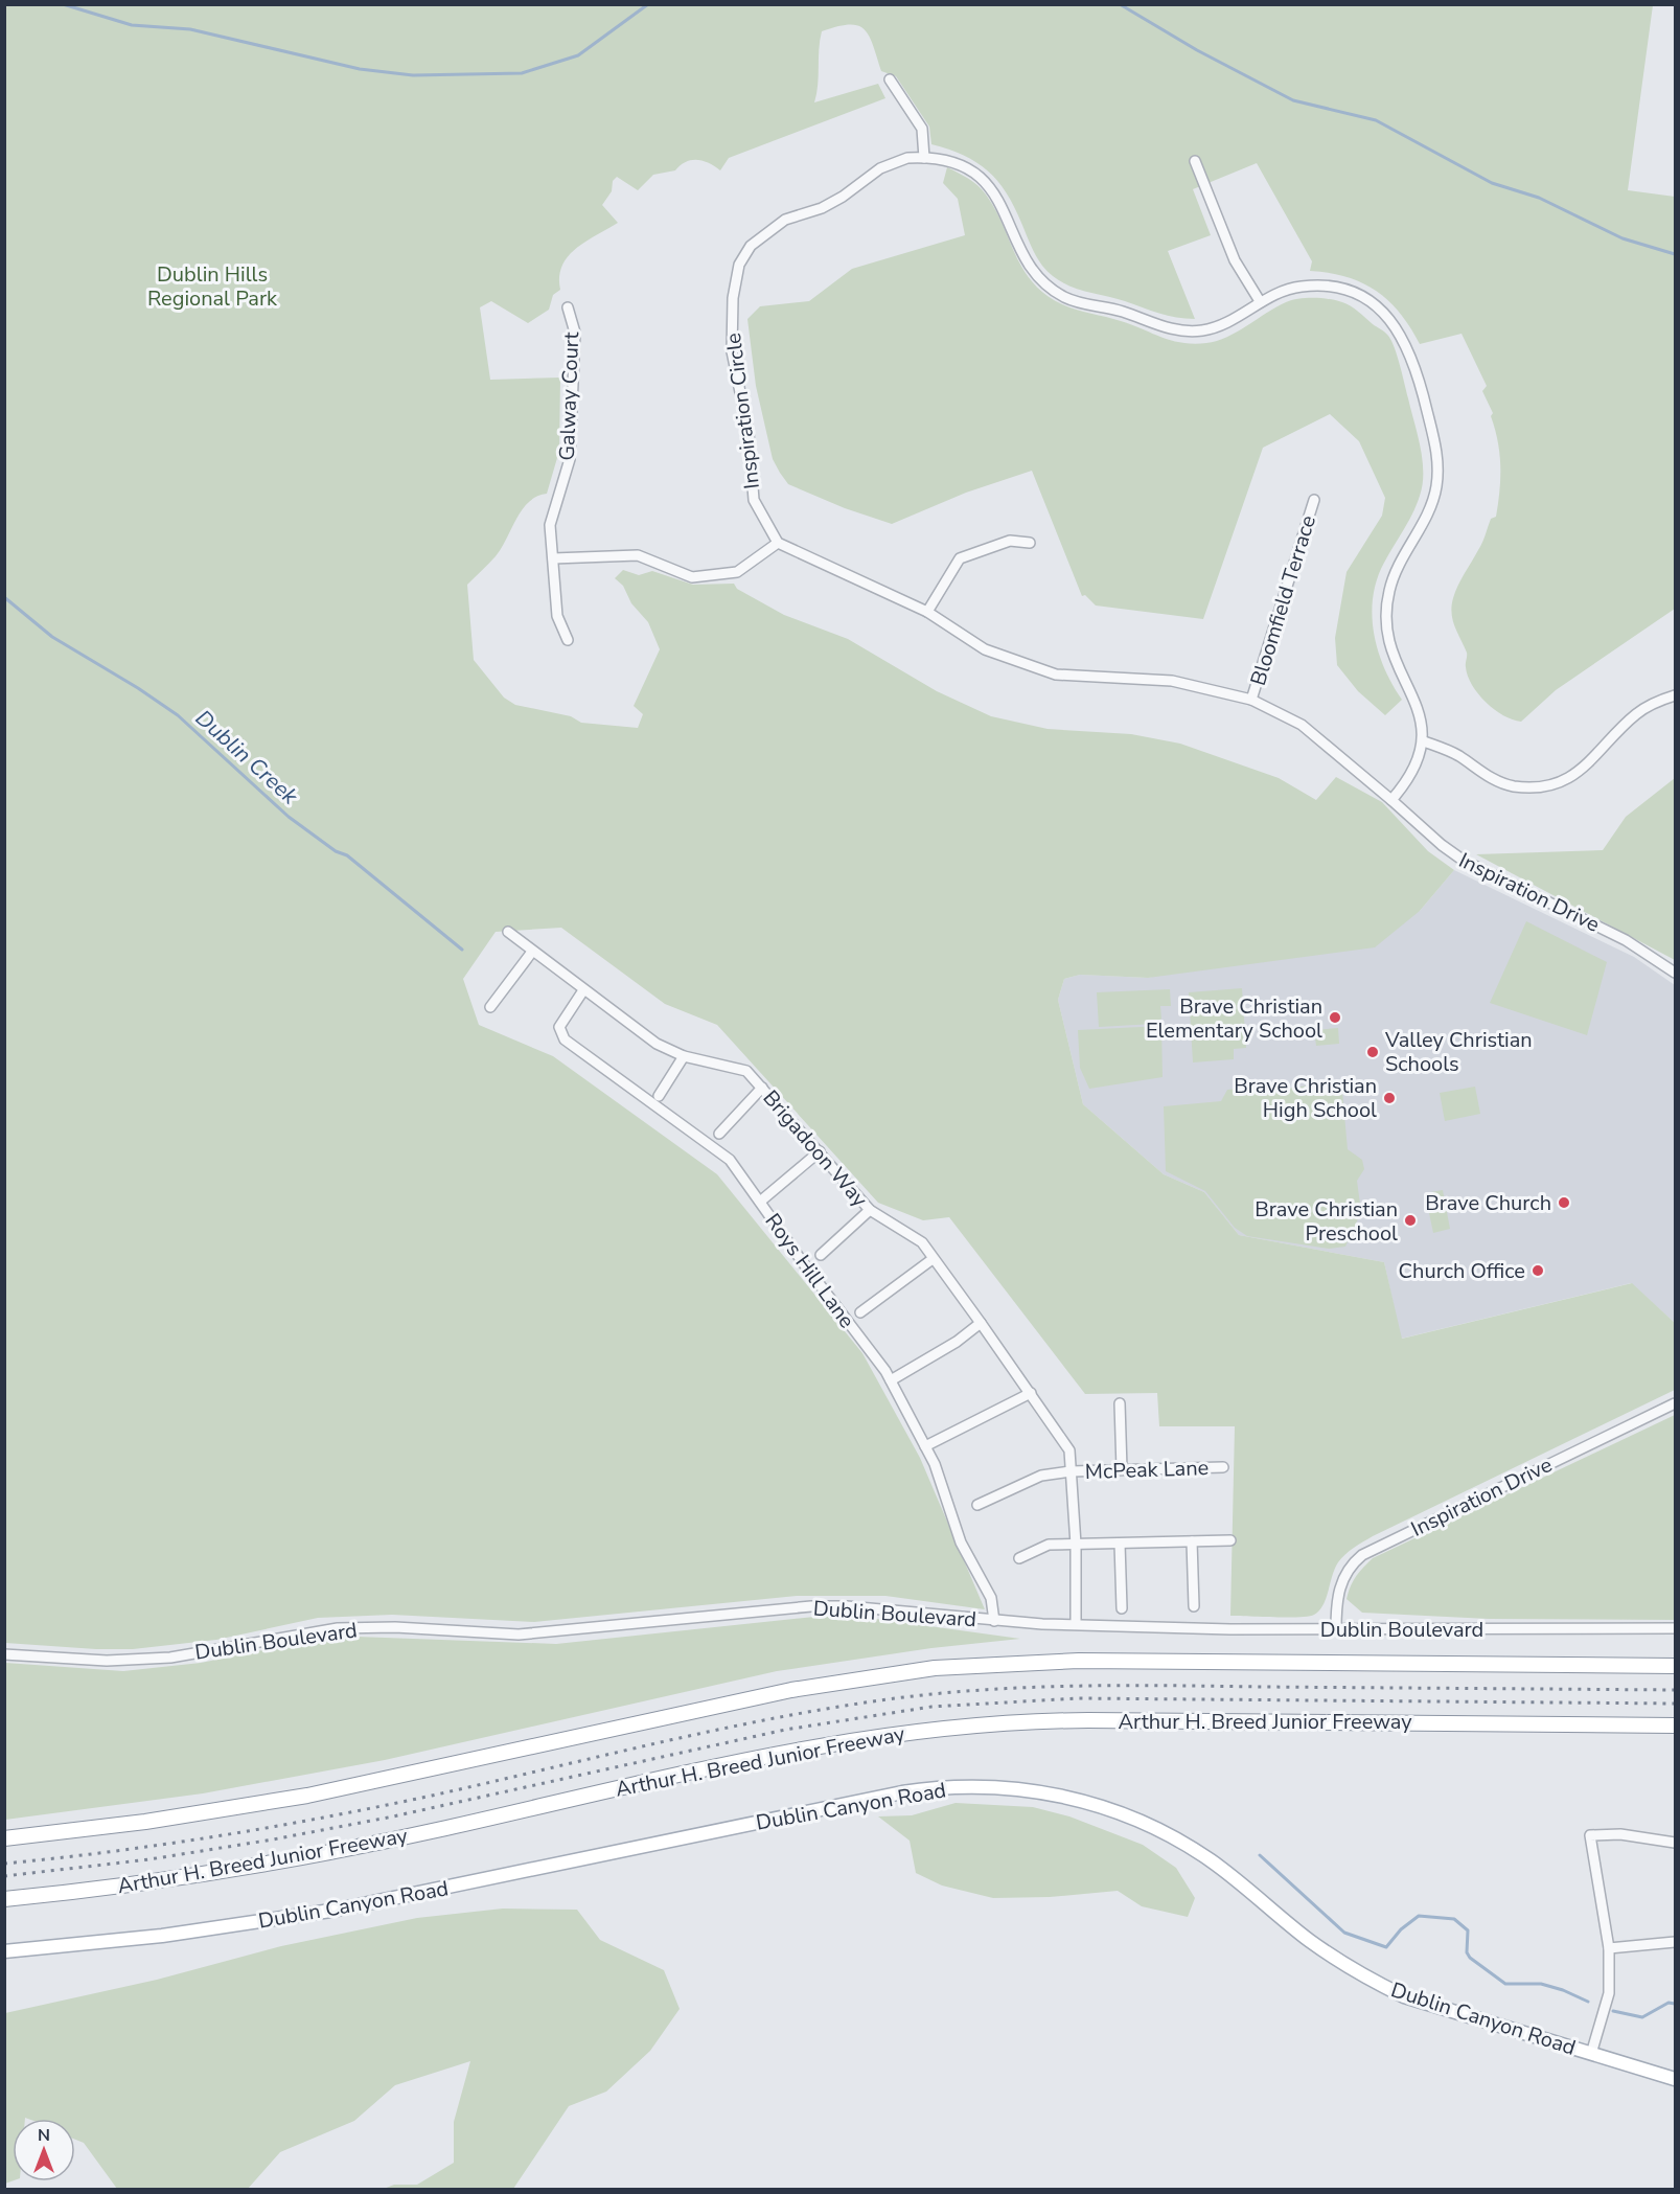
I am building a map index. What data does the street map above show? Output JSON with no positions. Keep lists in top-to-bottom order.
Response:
{
  "streets": {
    "highway": ["Arthur H. Breed Junior Freeway"],
    "main road": ["Dublin Canyon Road"],
    "street": [
      "Galway Court",
      "Inspiration Circle",
      "Bloomfield Terrace",
      "Inspiration Drive",
      "Brigadoon Way",
      "Roys Hill Lane",
      "McPeak Lane",
      "Dublin Boulevard"
    ]
  },
  "crossings": [
    ["Inspiration Drive", "Dublin Boulevard"],
    ["Brigadoon Way", "Roys Hill Lane"],
    ["Brigadoon Way", "McPeak Lane"],
    ["Brigadoon Way", "Dublin Boulevard"],
    ["Roys Hill Lane", "Dublin Boulevard"]
  ],
  "water": ["Dublin Creek"],
  "parks": ["Dublin Hills Regional Park"],
  "places": [
    "Brave Christian Elementary School",
    "Valley Christian Schools",
    "Brave Christian High School",
    "Brave Church",
    "Brave Christian Preschool",
    "Church Office"
  ],
  "north": "top"
}
